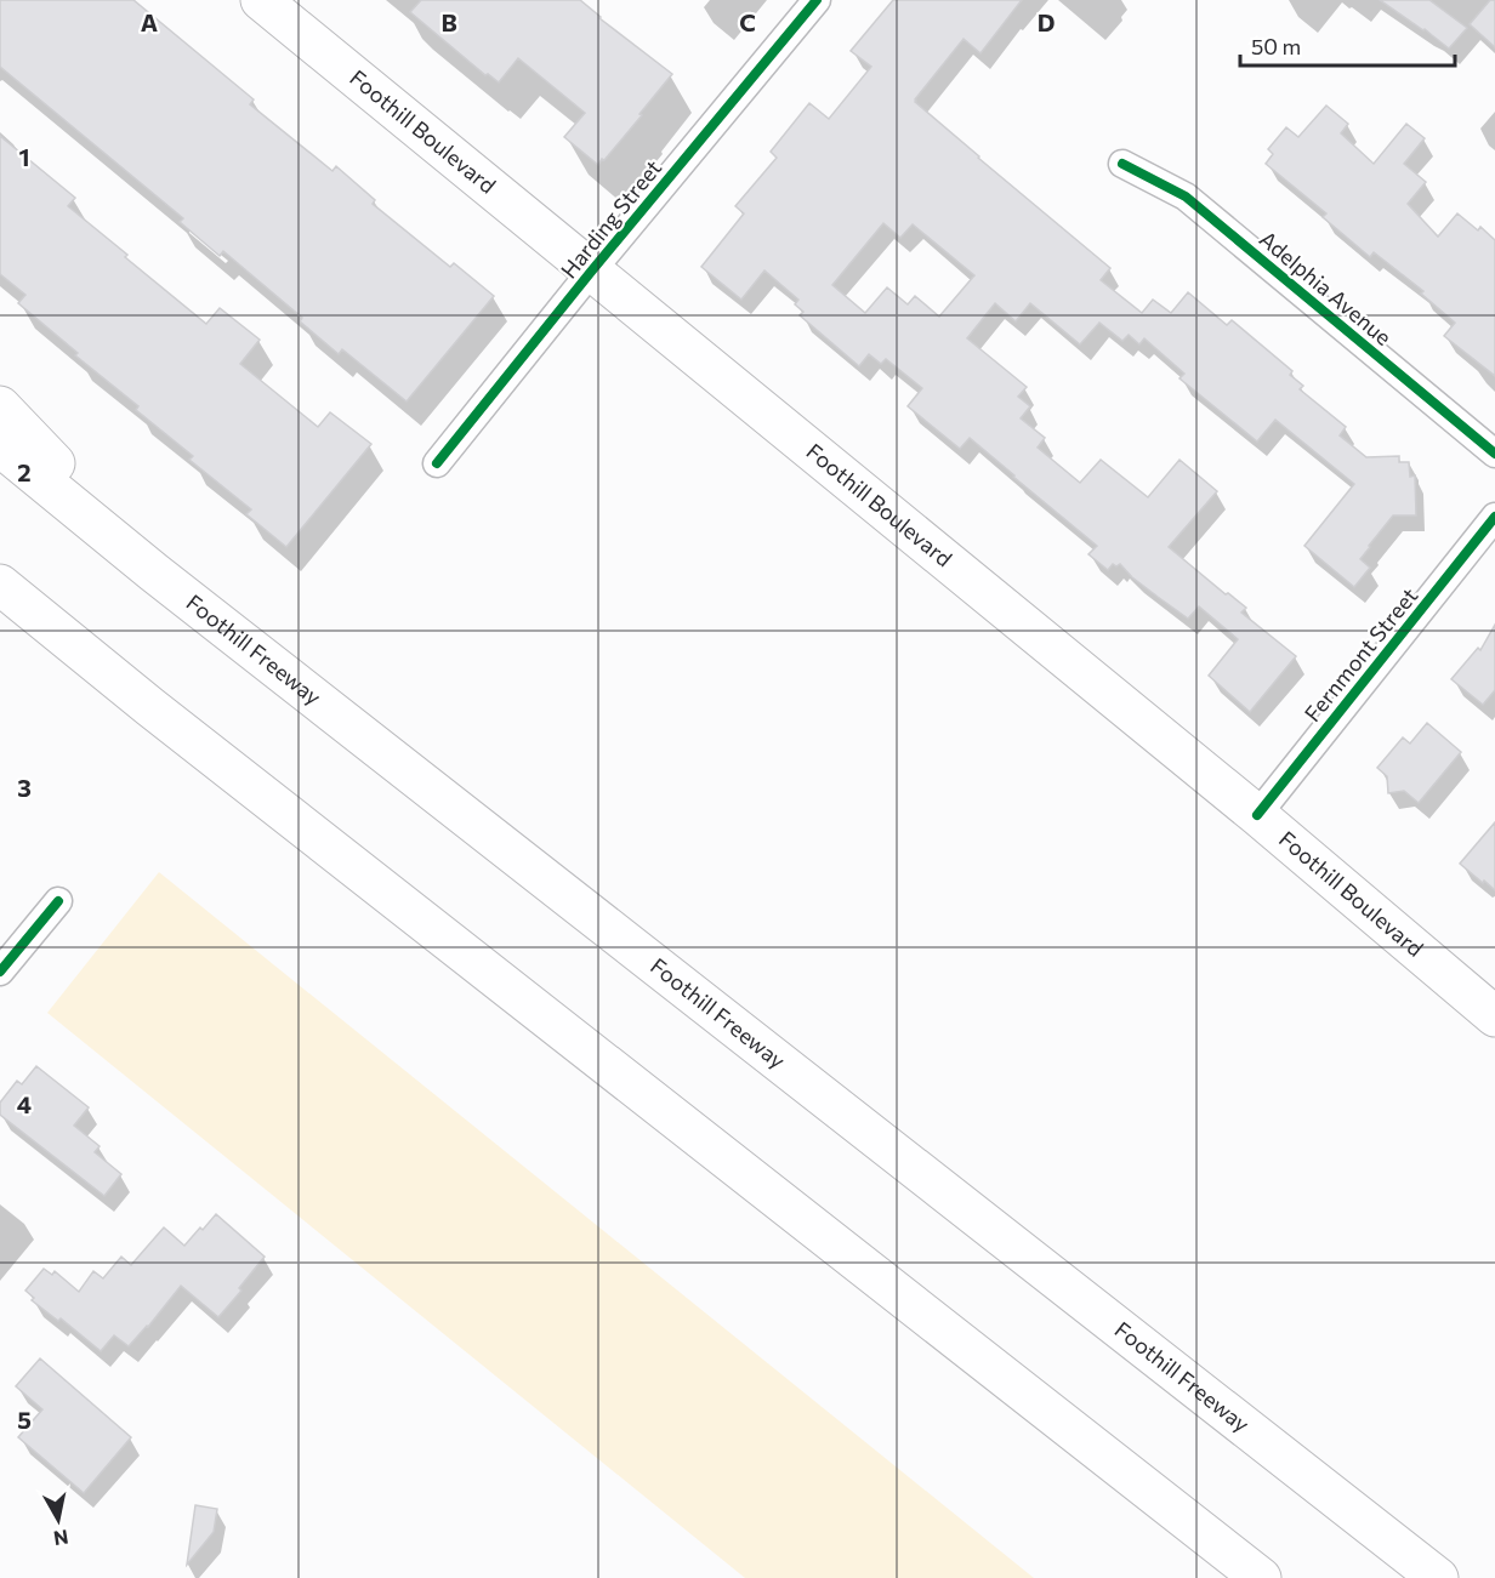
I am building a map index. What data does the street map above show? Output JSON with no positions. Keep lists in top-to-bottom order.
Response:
{
  "streets": {
    "main road": ["Foothill Boulevard", "Foothill Freeway"],
    "street": ["Harding Street", "Adelphia Avenue", "Fernmont Street"]
  },
  "crossings": [
    ["Foothill Boulevard", "Harding Street"],
    ["Foothill Boulevard", "Fernmont Street"]
  ],
  "scale_bar": "50 m",
  "north": "bottom",
  "grid": {
    "columns": [
      "A",
      "B",
      "C",
      "D"
    ],
    "rows": [
      "1",
      "2",
      "3",
      "4",
      "5"
    ]
  }
}
